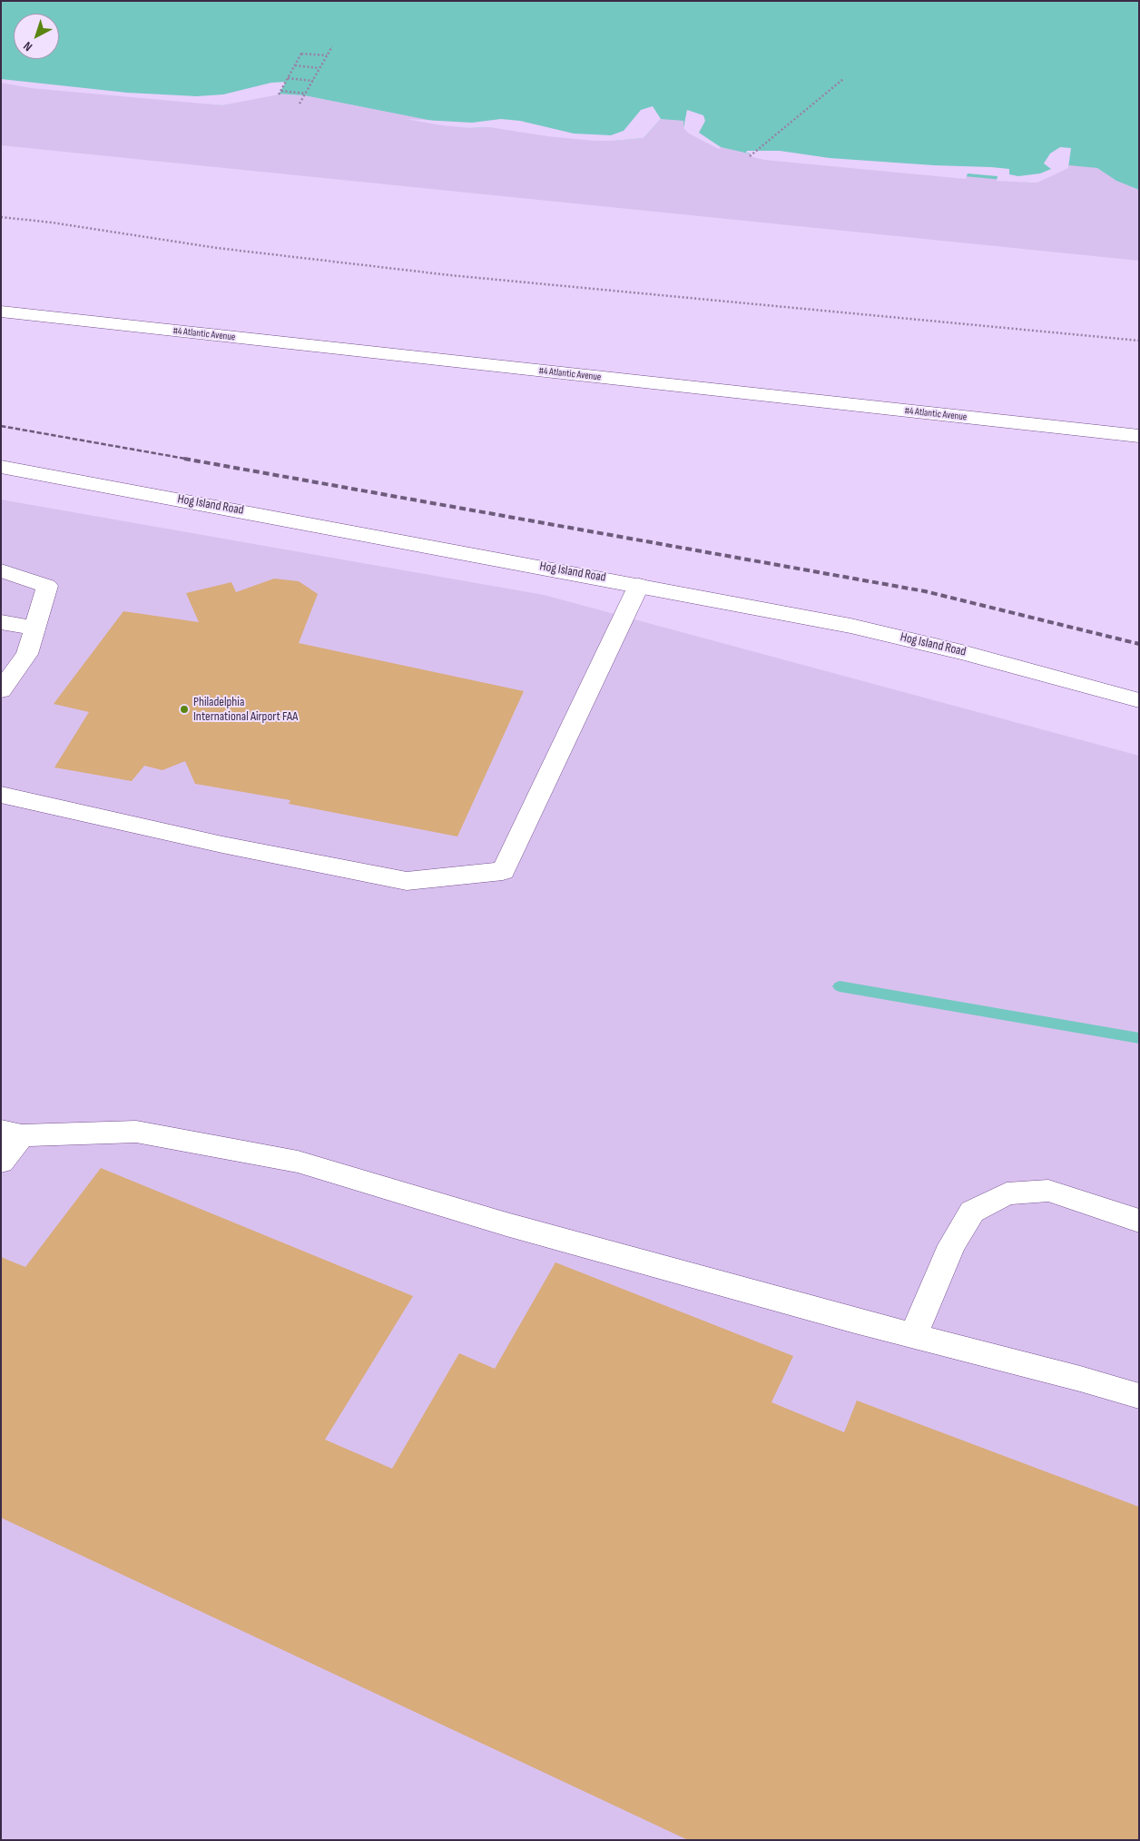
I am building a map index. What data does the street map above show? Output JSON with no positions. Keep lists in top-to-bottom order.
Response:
{
  "streets": {
    "street": ["#4 Atlantic Avenue", "Hog Island Road"]
  },
  "places": ["Philadelphia International Airport FAA"],
  "north": "bottom left"
}
